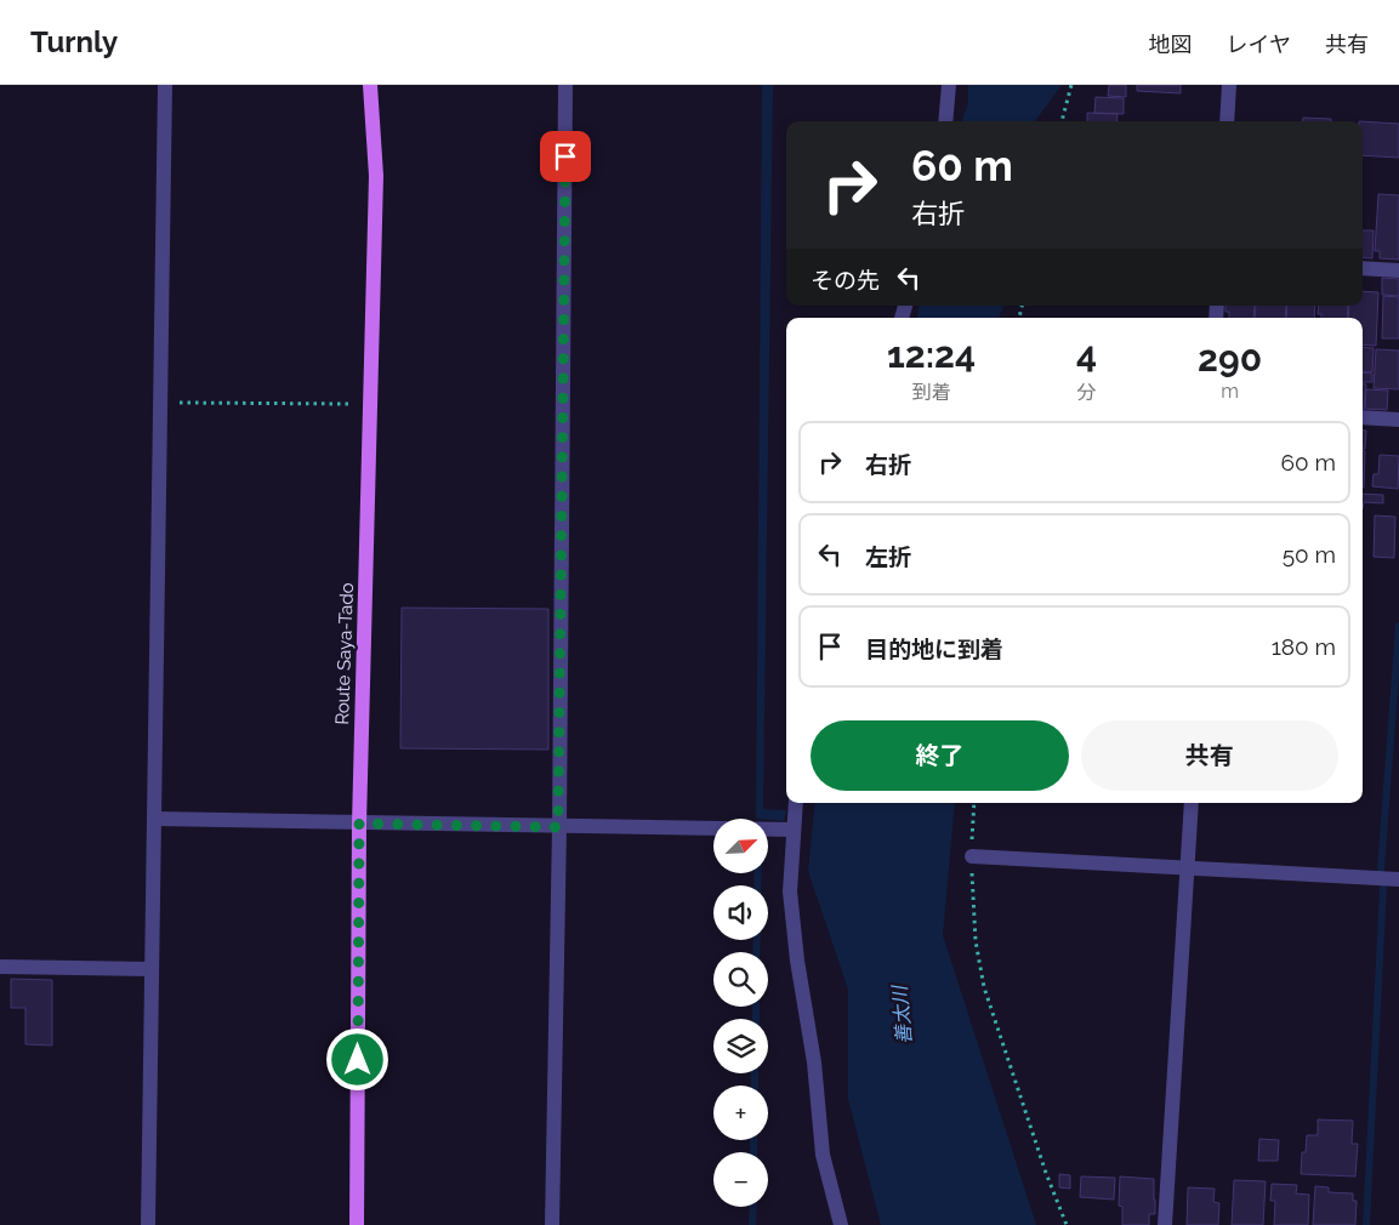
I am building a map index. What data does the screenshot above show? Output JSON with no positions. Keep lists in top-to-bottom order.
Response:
{
  "streets": {
    "main road": ["Route Saya-Tado"]
  },
  "water": ["善太川"],
  "north": "top right",
  "page": {
    "header": "Turnly",
    "nav": ["地図", "レイヤ", "共有"],
    "turn": ["60 m", "右折"],
    "then": "その先",
    "eta": [
      "12:24",
      "到着",
      "4",
      "分",
      "290",
      "m"
    ],
    "list": [
      {
        "name": "右折",
        "value": "60 m"
      },
      {
        "name": "左折",
        "value": "50 m"
      },
      {
        "name": "目的地に到着",
        "value": "180 m"
      }
    ],
    "buttons": ["終了", "共有"],
    "map_buttons": ["+", "−"]
  }
}
